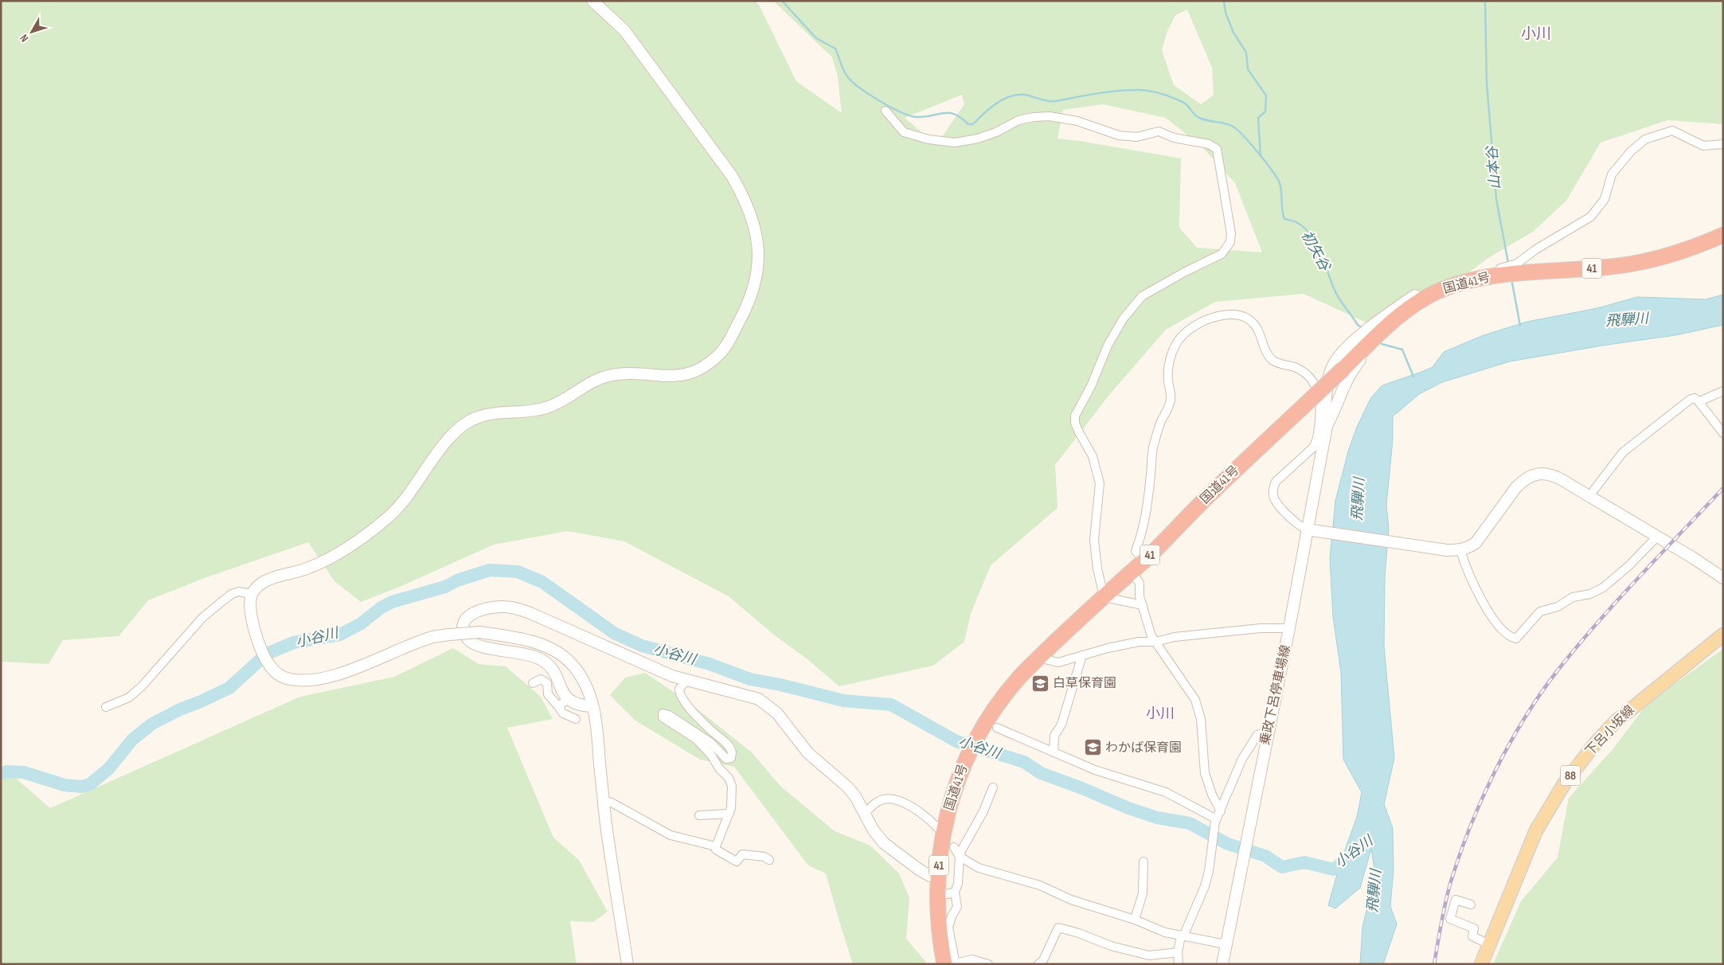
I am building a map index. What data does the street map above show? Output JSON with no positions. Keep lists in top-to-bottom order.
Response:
{
  "streets": {
    "highway": ["41", "国道41号"],
    "main road": ["下呂小坂線", "88"],
    "street": ["乗政下呂停車場線"]
  },
  "districts": ["小川", "小川"],
  "water": [
    "山本谷",
    "初矢谷",
    "飛騨川",
    "小谷川"
  ],
  "places": {
    "school or university": ["白草保育園", "わかば保育園"]
  },
  "north": "bottom left"
}
